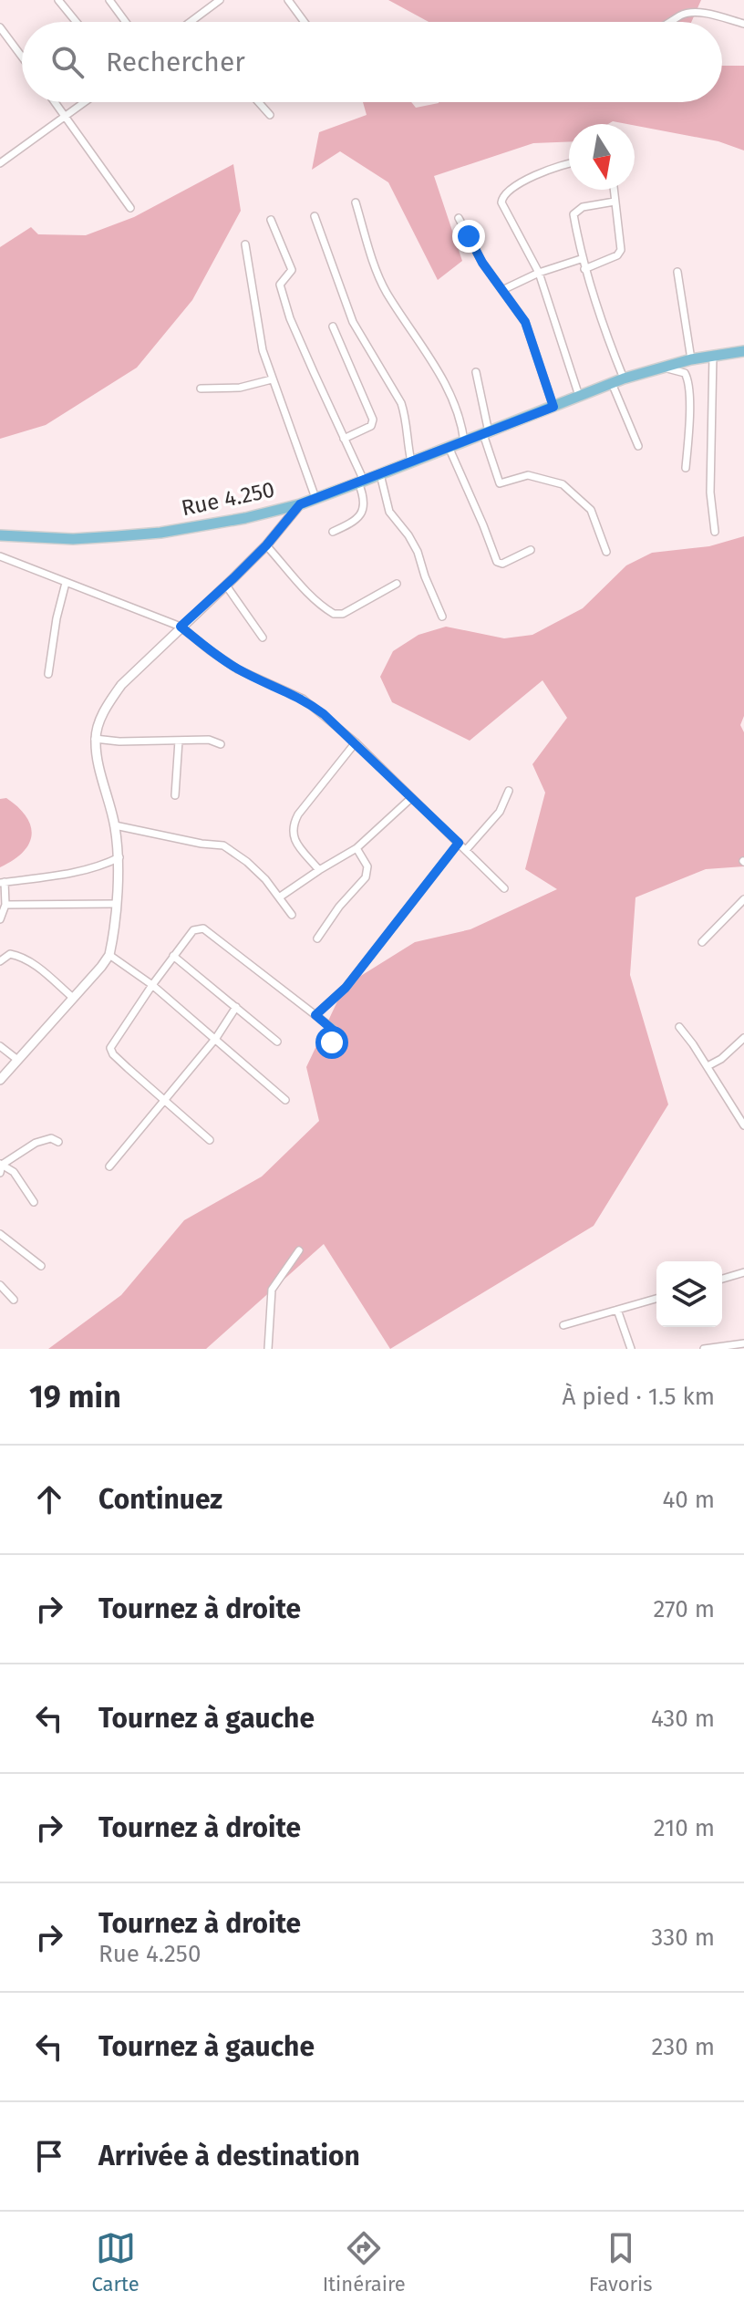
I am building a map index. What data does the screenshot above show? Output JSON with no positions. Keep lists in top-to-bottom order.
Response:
{
  "streets": {
    "main road": ["Rue 4.250"]
  },
  "north": "bottom",
  "page": {
    "search": "Rechercher",
    "heading": ["19 min", "À pied · 1.5 km"],
    "list": [
      ["Continuez", "40 m"],
      ["Tournez à droite", "270 m"],
      ["Tournez à gauche", "430 m"],
      ["Tournez à droite", "210 m"],
      ["Tournez à droite", "Rue 4.250", "330 m"],
      ["Tournez à gauche", "230 m"],
      "Arrivée à destination"
    ],
    "nav": ["Carte", "Itinéraire", "Favoris"]
  }
}
